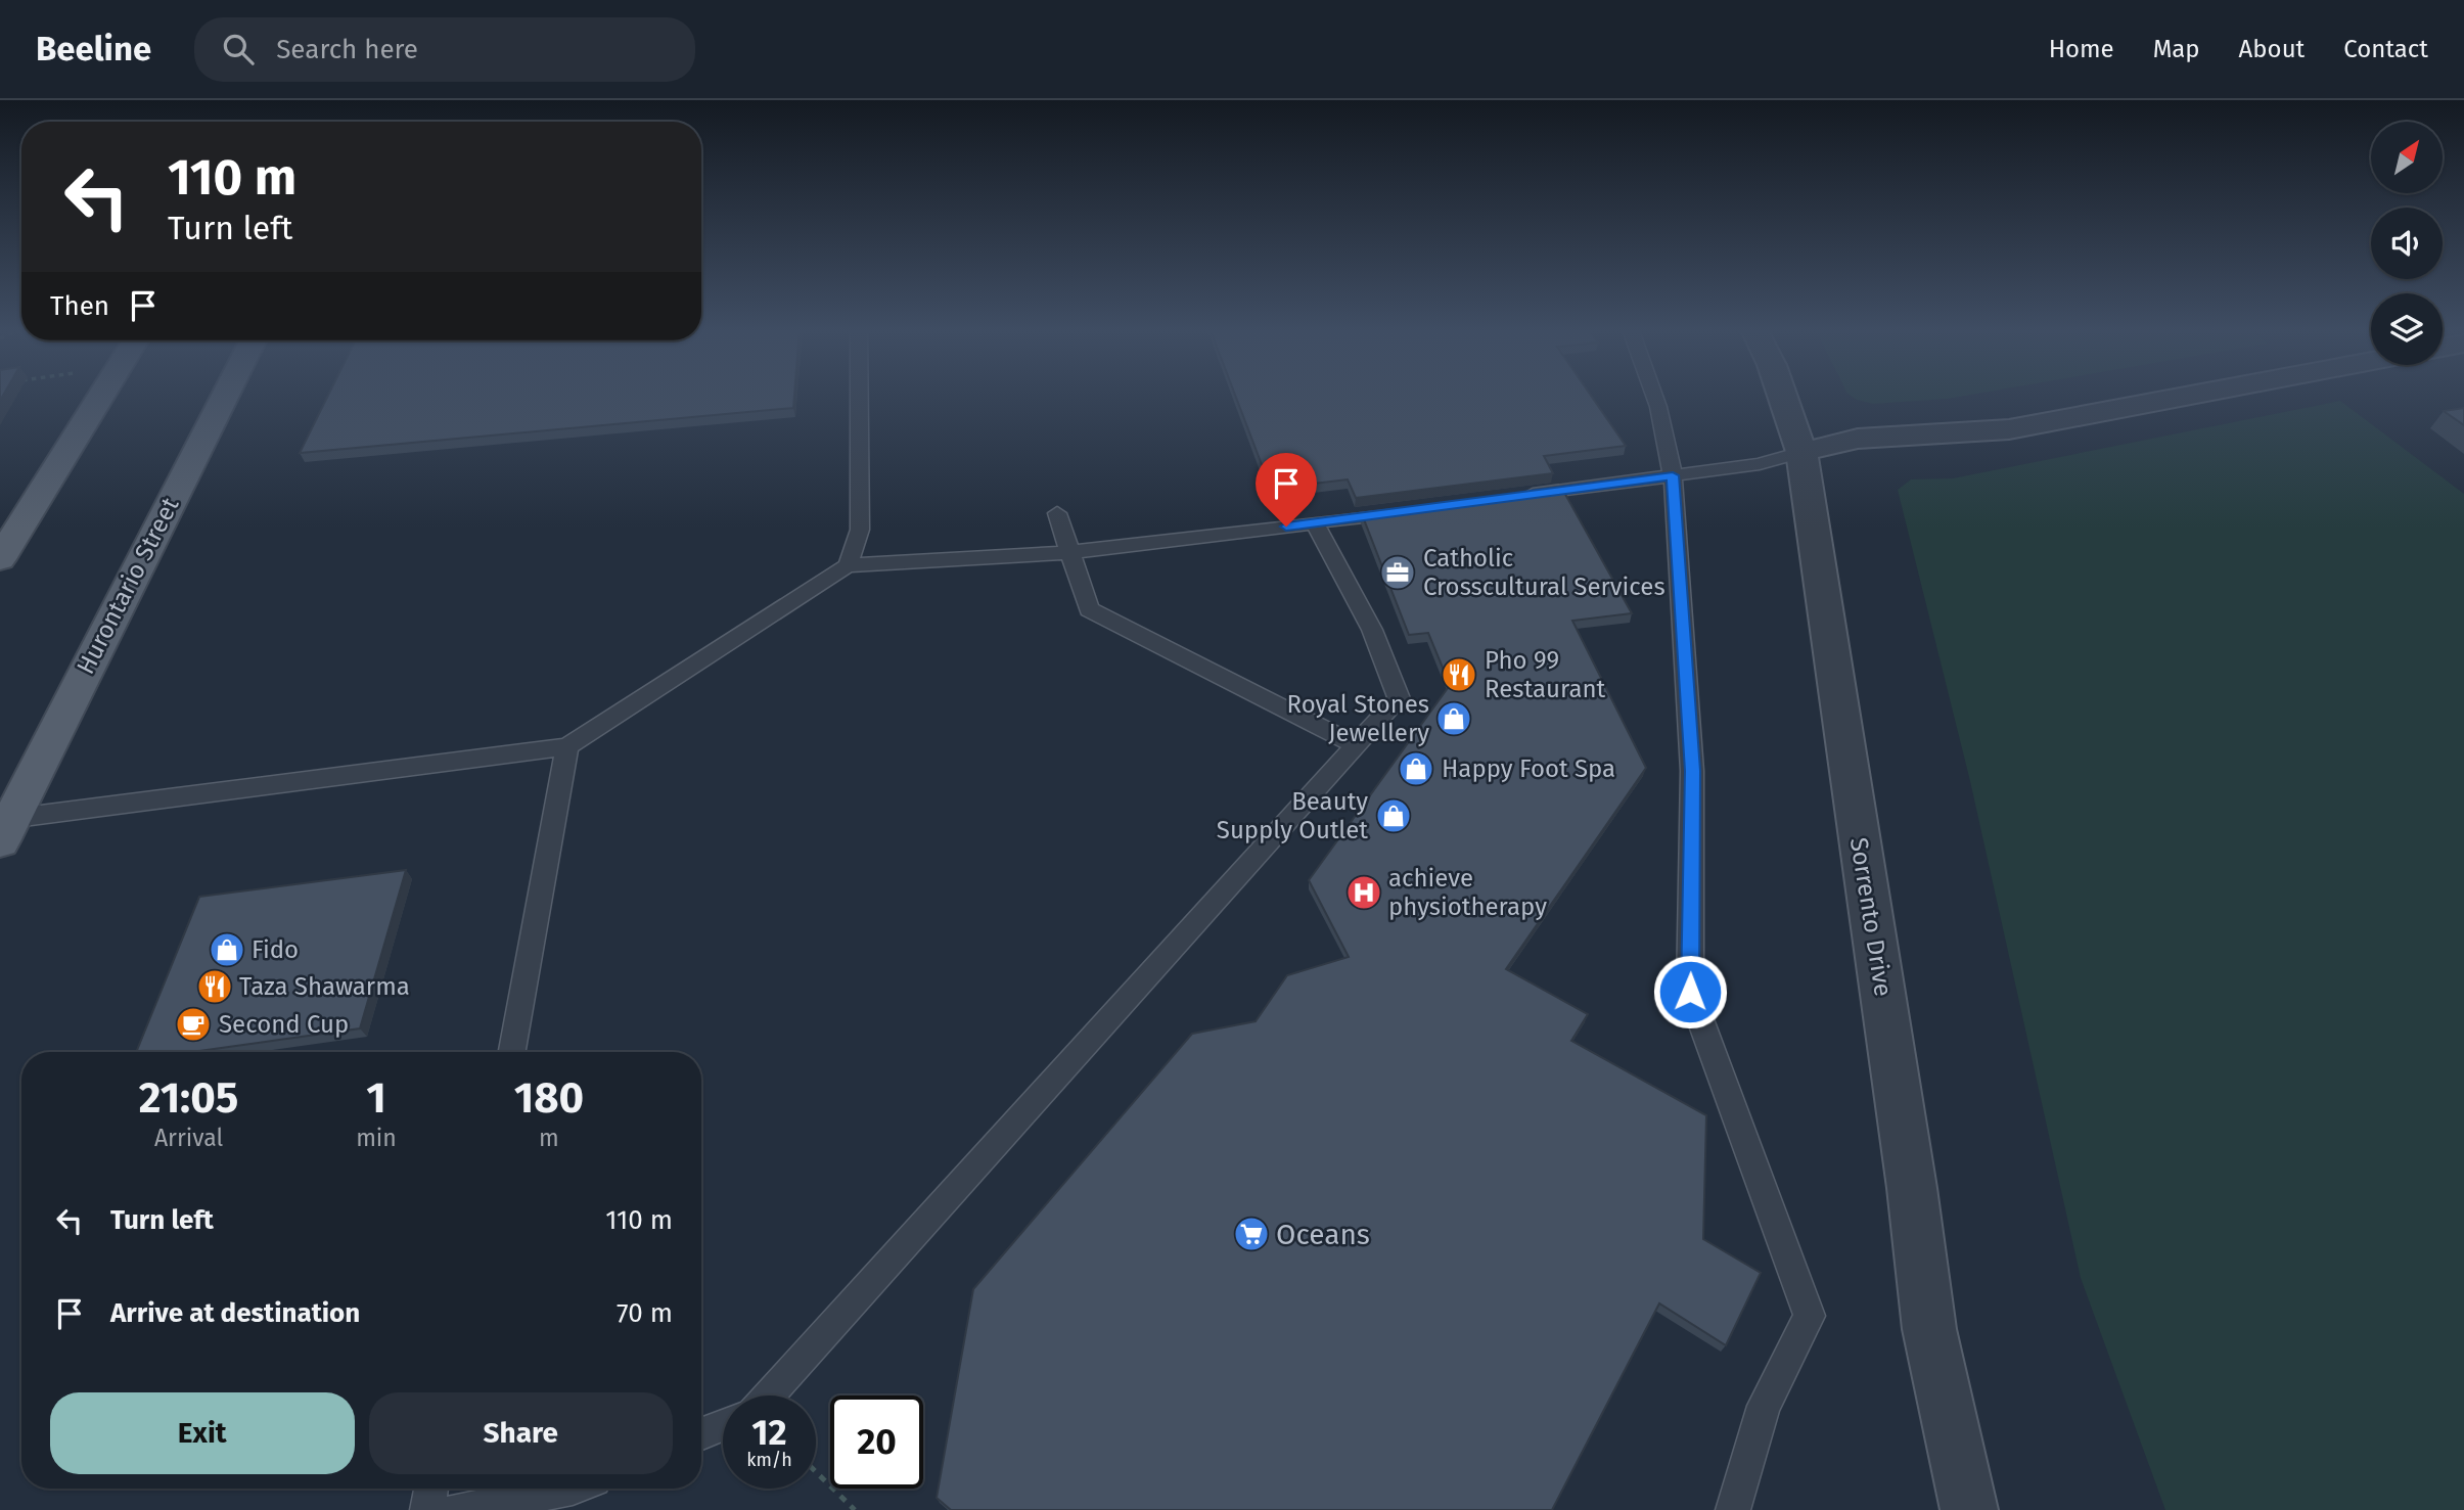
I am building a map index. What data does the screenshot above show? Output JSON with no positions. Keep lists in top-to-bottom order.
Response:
{
  "streets": {
    "main road": ["Hurontario Street"],
    "street": ["Sorrento Drive"]
  },
  "places": {
    "office": ["Catholic Crosscultural Services"],
    "restaurant": ["Pho 99 Restaurant", "Taza Shawarma"],
    "shop": [
      "Royal Stones Jewellery",
      "Happy Foot Spa",
      "Beauty Supply Outlet",
      "Fido"
    ],
    "hospital": ["achieve physiotherapy"],
    "cafe": ["Second Cup"],
    "supermarket": ["Oceans"]
  },
  "north": "top right",
  "page": {
    "header": "Beeline",
    "search": "Search here",
    "nav": [
      "Home",
      "Map",
      "About",
      "Contact"
    ],
    "turn": ["110 m", "Turn left"],
    "then": "Then",
    "eta": [
      "21:05",
      "Arrival",
      "1",
      "min",
      "180",
      "m"
    ],
    "list": [
      {
        "name": "Turn left",
        "value": "110 m"
      },
      {
        "name": "Arrive at destination",
        "value": "70 m"
      }
    ],
    "buttons": ["Exit", "Share"],
    "speed": "12 km/h",
    "limit": "20"
  }
}
